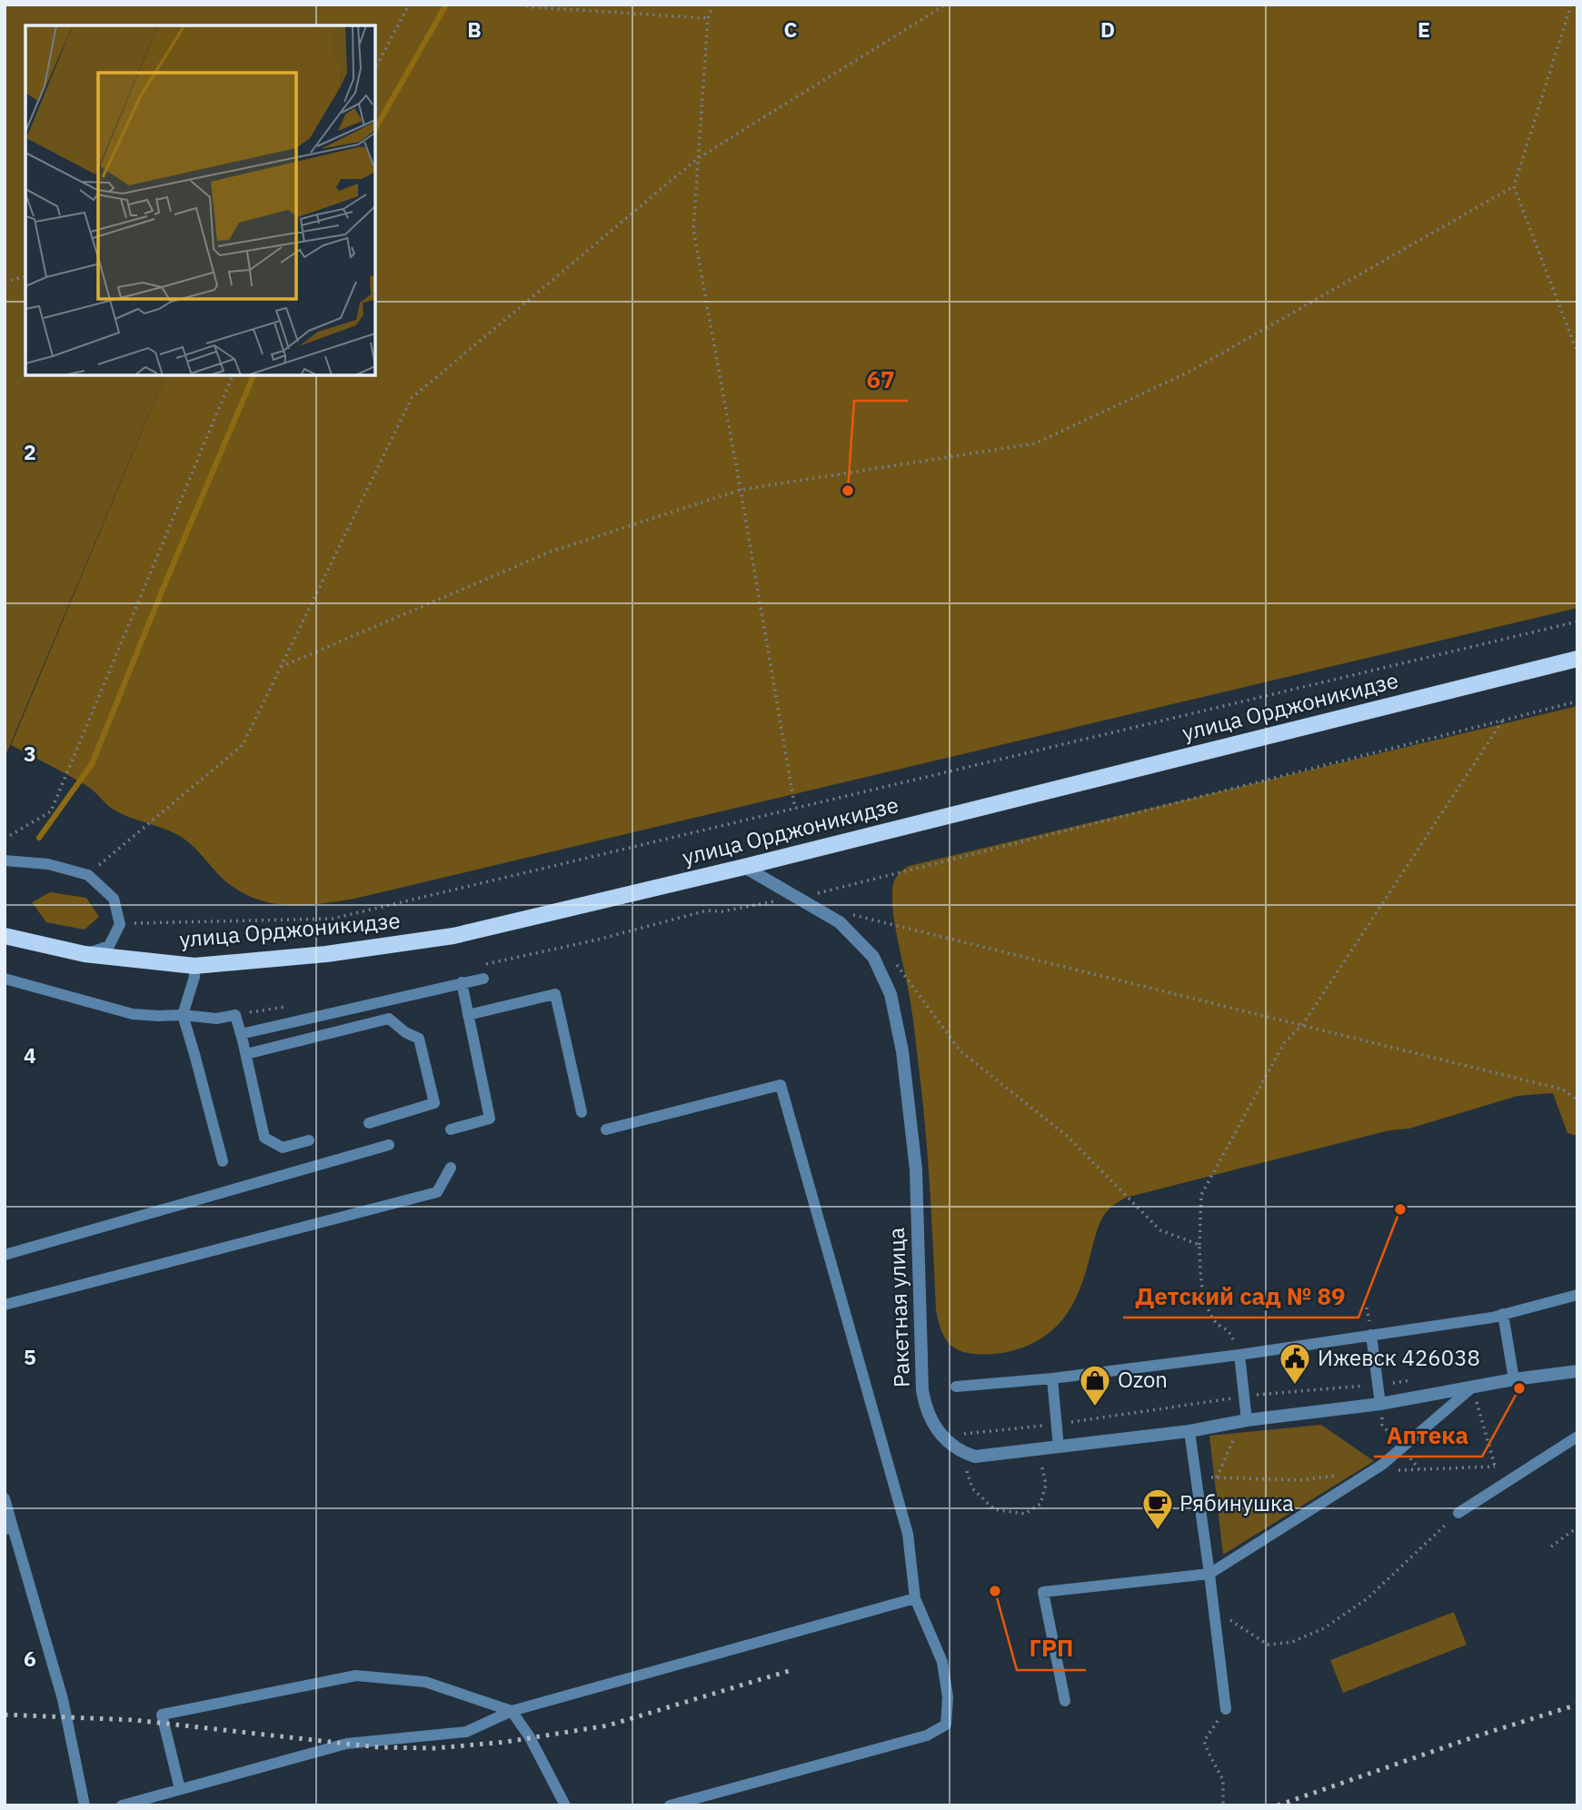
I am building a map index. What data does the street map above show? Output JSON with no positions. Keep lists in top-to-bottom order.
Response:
{
  "streets": {
    "main road": ["улица Орджоникидзе"],
    "street": ["Ракетная улица"]
  },
  "crossings": [
    ["улица Орджоникидзе", "Ракетная улица"]
  ],
  "places": {
    "other": [
      "67",
      "Детский сад № 89",
      "Аптека",
      "ГРП"
    ],
    "public building": ["Ижевск 426038"],
    "shop": ["Ozon"],
    "cafe": ["Рябинушка"]
  },
  "grid": {
    "columns": [
      "B",
      "C",
      "D",
      "E"
    ],
    "rows": [
      "2",
      "3",
      "4",
      "5",
      "6"
    ]
  }
}
